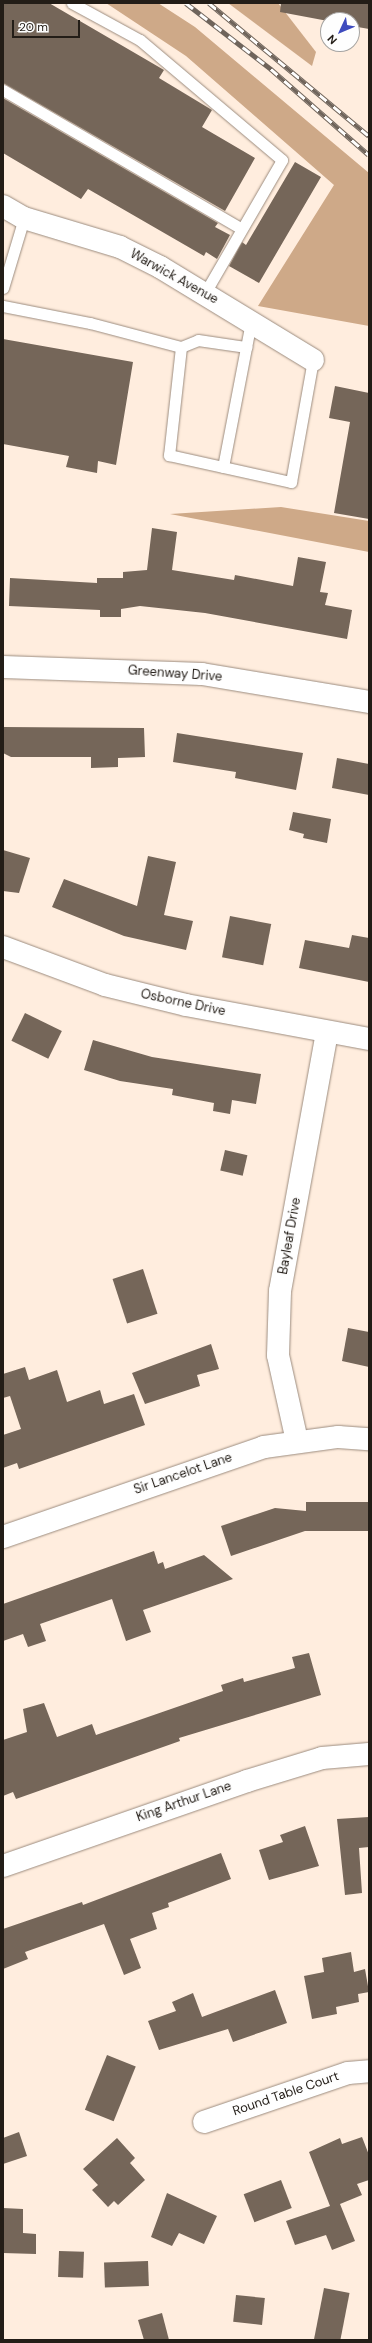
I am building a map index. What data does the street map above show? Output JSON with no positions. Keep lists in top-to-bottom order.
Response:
{
  "streets": {
    "street": [
      "Warwick Avenue",
      "Greenway Drive",
      "Osborne Drive",
      "Bayleaf Drive",
      "Sir Lancelot Lane",
      "King Arthur Lane",
      "Round Table Court"
    ]
  },
  "crossings": [
    ["Osborne Drive", "Bayleaf Drive"],
    ["Bayleaf Drive", "Sir Lancelot Lane"]
  ],
  "scale_bar": "20 m",
  "north": "bottom left"
}
